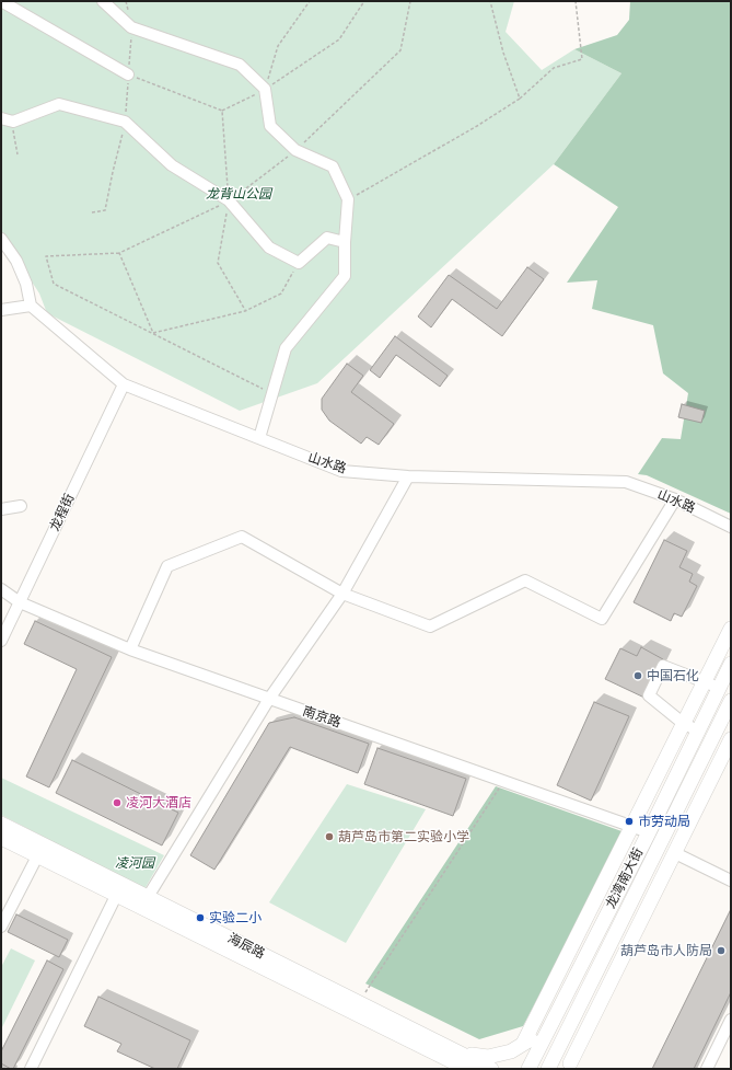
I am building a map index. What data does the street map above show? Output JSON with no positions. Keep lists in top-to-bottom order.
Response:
{
  "streets": {
    "main road": ["龙湾南大街", "海辰路"],
    "street": ["山水路", "龙程街", "南京路"]
  },
  "crossings": [
    ["山水路", "龙程街"],
    ["龙程街", "南京路"],
    ["南京路", "龙湾南大街"]
  ],
  "parks": ["龙背山公园", "凌河园"],
  "places": [
    "中国石化",
    "凌河大酒店",
    "市劳动局",
    "葫芦岛市第二实验小学",
    "实验二小",
    "葫芦岛市人防局"
  ]
}
